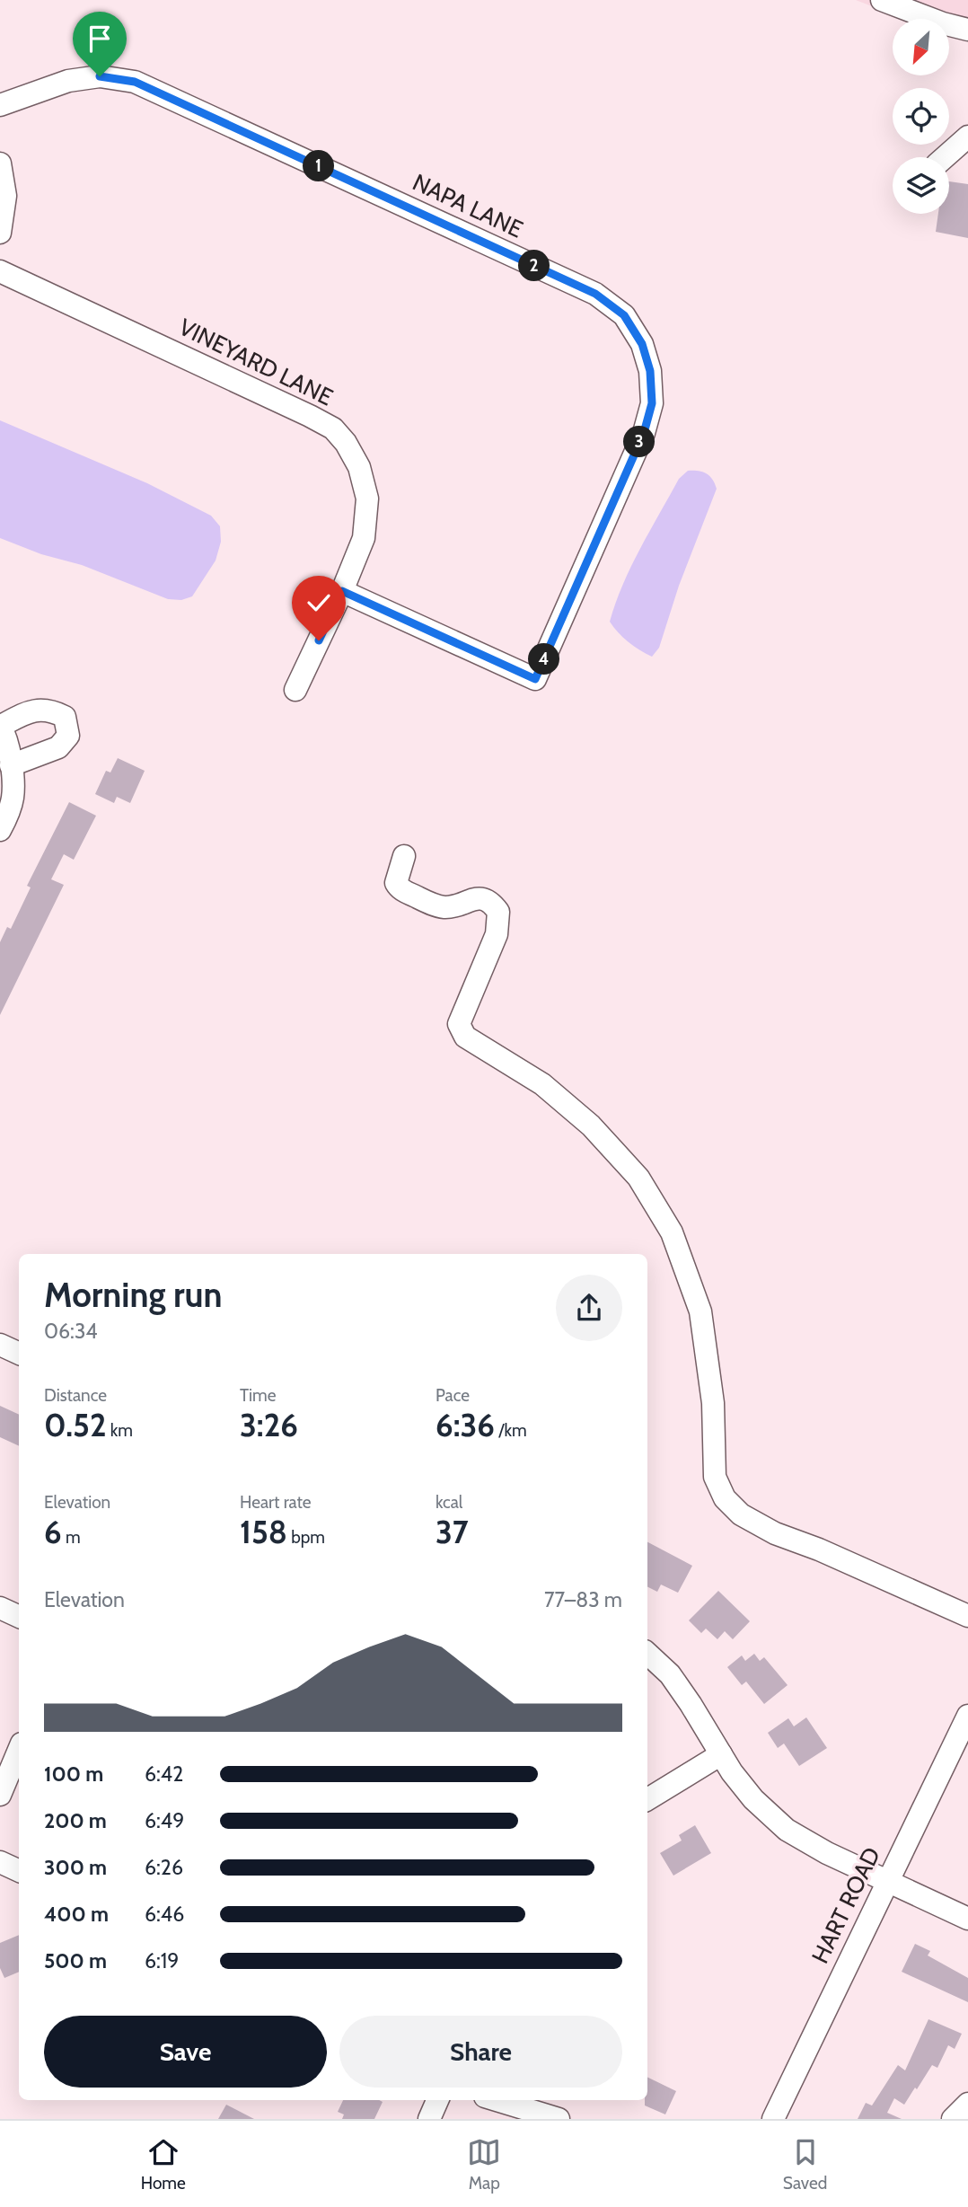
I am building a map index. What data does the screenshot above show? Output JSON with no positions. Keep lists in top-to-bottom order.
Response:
{
  "streets": {
    "street": ["NAPA LANE", "VINEYARD LANE", "HART ROAD"]
  },
  "crossings": [
    ["NAPA LANE", "VINEYARD LANE"]
  ],
  "north": "bottom left",
  "page": {
    "pins": [
      "1",
      "2",
      "3",
      "4"
    ],
    "heading": ["Morning run", "06:34"],
    "stats": [
      ["Distance", "0.52 km"],
      ["Time", "3:26"],
      ["Pace", "6:36 /km"],
      ["Elevation", "6 m"],
      ["Heart rate", "158 bpm"],
      ["kcal", "37"]
    ],
    "chart": ["Elevation", "77–83 m"],
    "list": [
      {
        "name": "100 m",
        "note": "6:42"
      },
      {
        "name": "200 m",
        "note": "6:49"
      },
      {
        "name": "300 m",
        "note": "6:26"
      },
      {
        "name": "400 m",
        "note": "6:46"
      },
      {
        "name": "500 m",
        "note": "6:19"
      }
    ],
    "buttons": ["Save", "Share"],
    "tabs": ["Home", "Map", "Saved"]
  }
}
